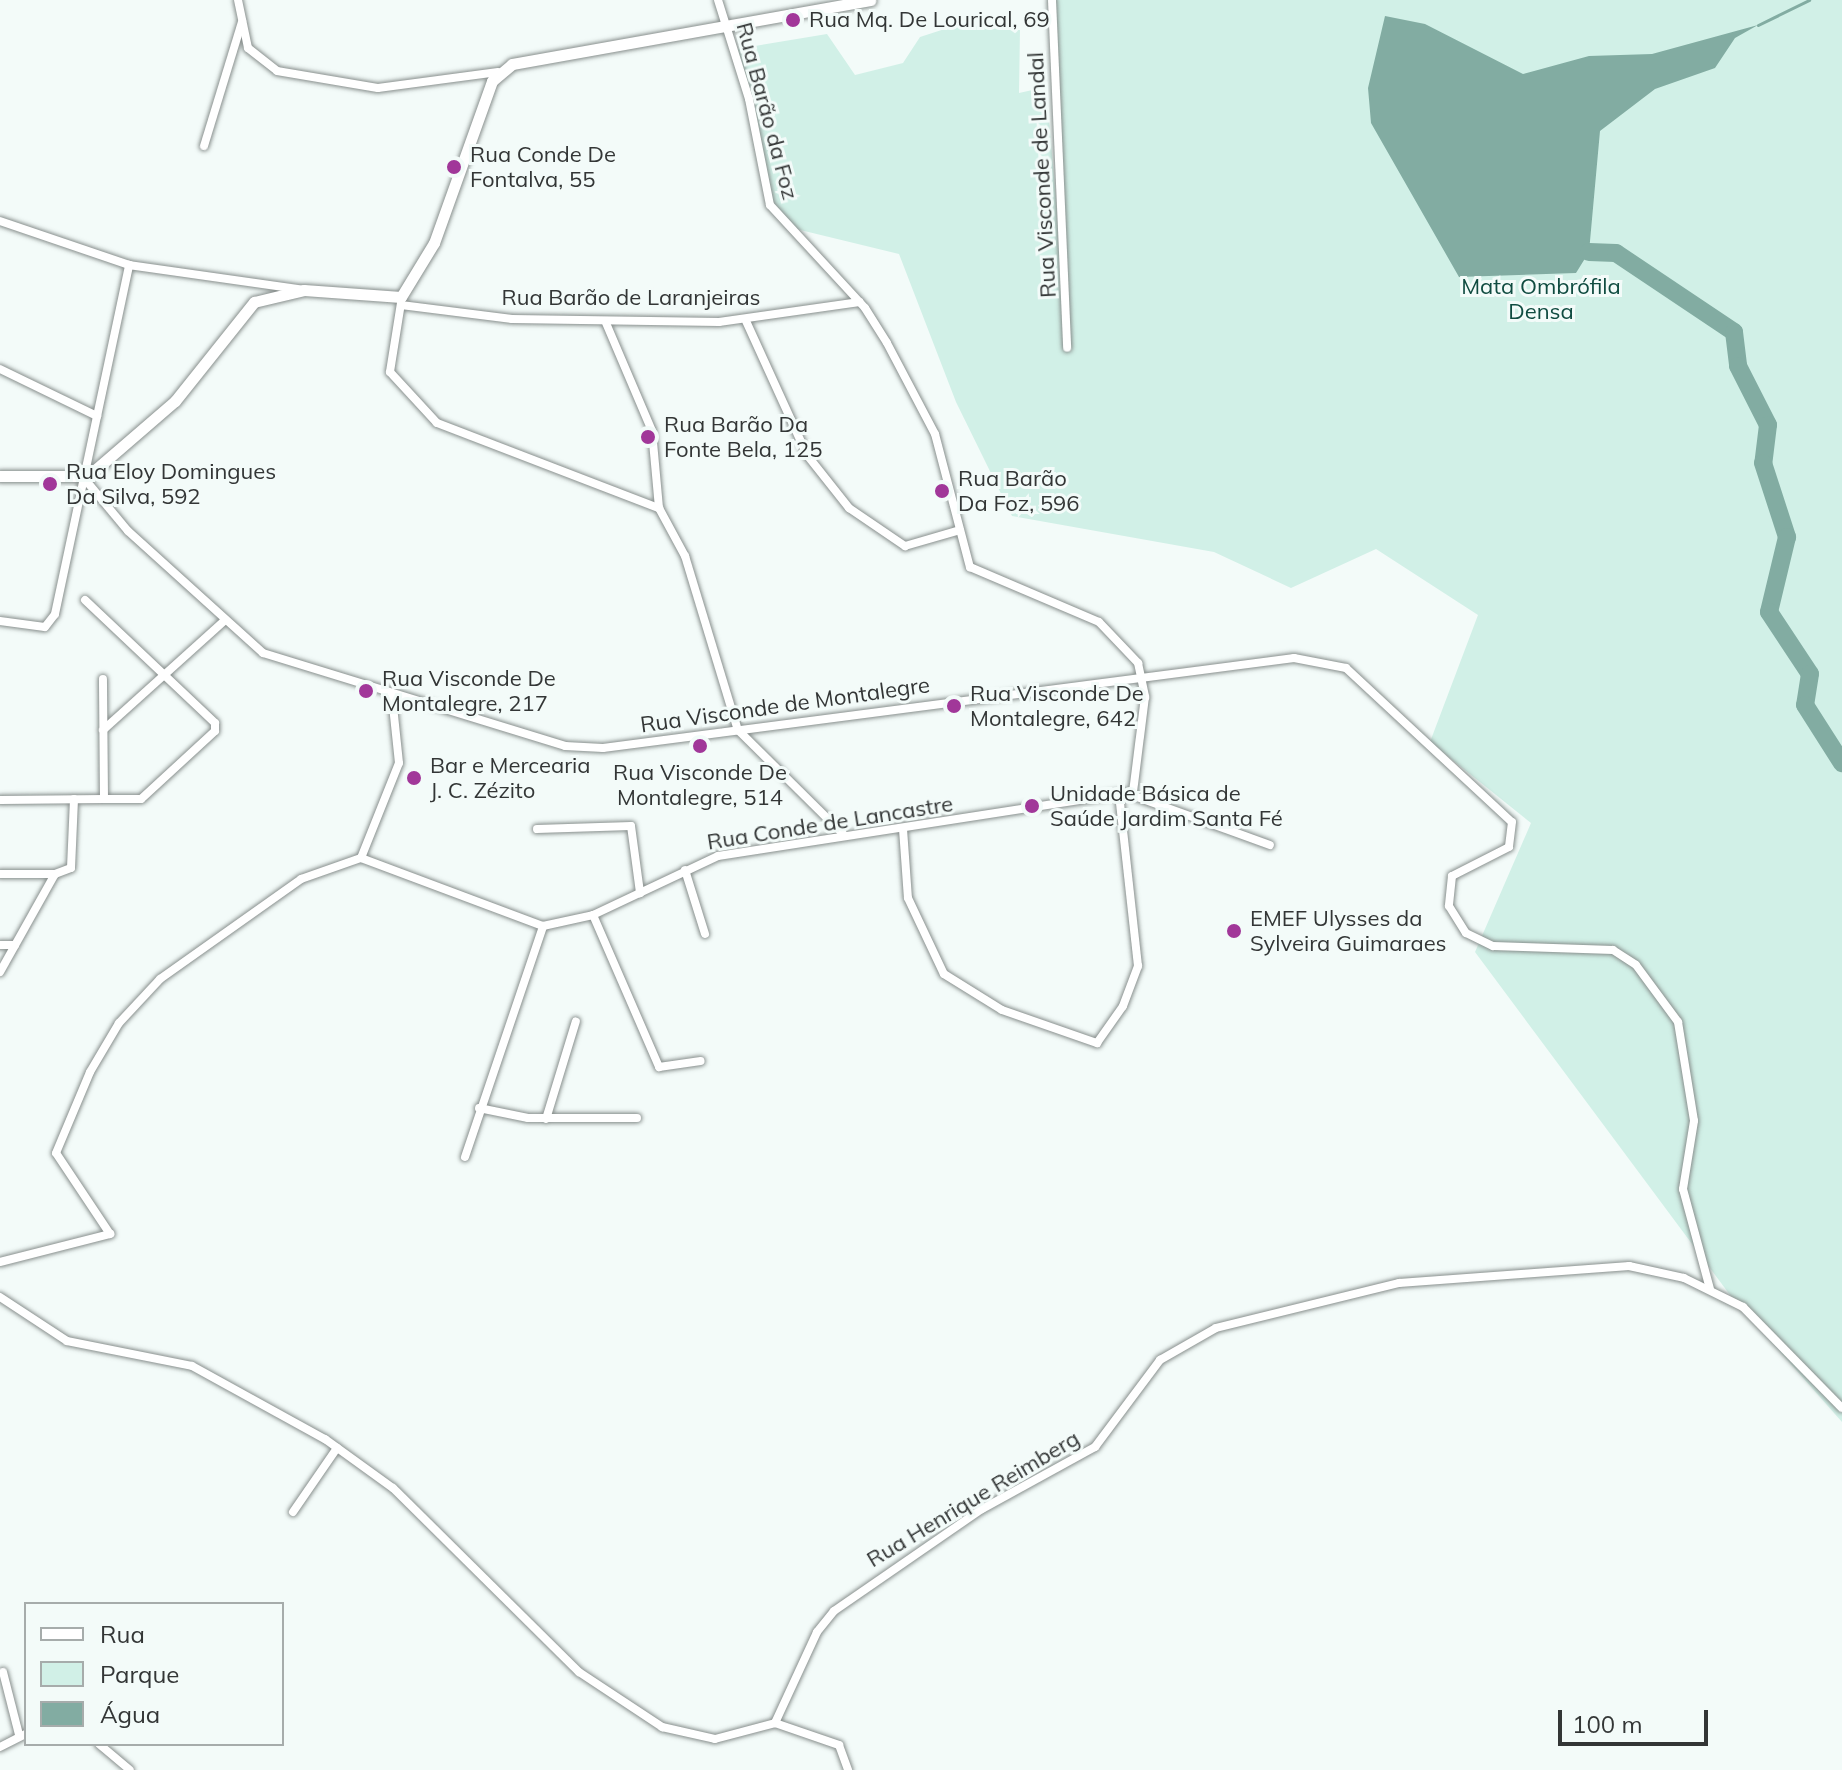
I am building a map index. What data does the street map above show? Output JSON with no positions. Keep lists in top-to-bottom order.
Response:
{
  "streets": {
    "main road": ["Rua Barão de Laranjeiras"],
    "street": [
      "Rua Barão da Foz",
      "Rua Visconde de Landal",
      "Rua Visconde de Montalegre",
      "Rua Conde de Lancastre",
      "Rua Henrique Reimberg"
    ]
  },
  "crossings": [
    ["Rua Barão da Foz", "Rua Barão de Laranjeiras"],
    ["Rua Barão da Foz", "Rua Visconde de Montalegre"],
    ["Rua Visconde de Montalegre", "Rua Henrique Reimberg"]
  ],
  "parks": ["Mata Ombrófila Densa"],
  "places": [
    "Rua Mq. De Lourical, 69",
    "Rua Conde De Fontalva, 55",
    "Rua Barão Da Fonte Bela, 125",
    "Rua Eloy Domingues Da Silva, 592",
    "Rua Barão Da Foz, 596",
    "Rua Visconde De Montalegre, 217",
    "Rua Visconde De Montalegre, 642",
    "Rua Visconde De Montalegre, 514",
    "Bar e Mercearia J. C. Zézito",
    "Unidade Básica de Saúde Jardim Santa Fé",
    "EMEF Ulysses da Sylveira Guimaraes"
  ],
  "legend": ["Rua", "Parque", "Água"],
  "scale_bar": "100 m"
}
